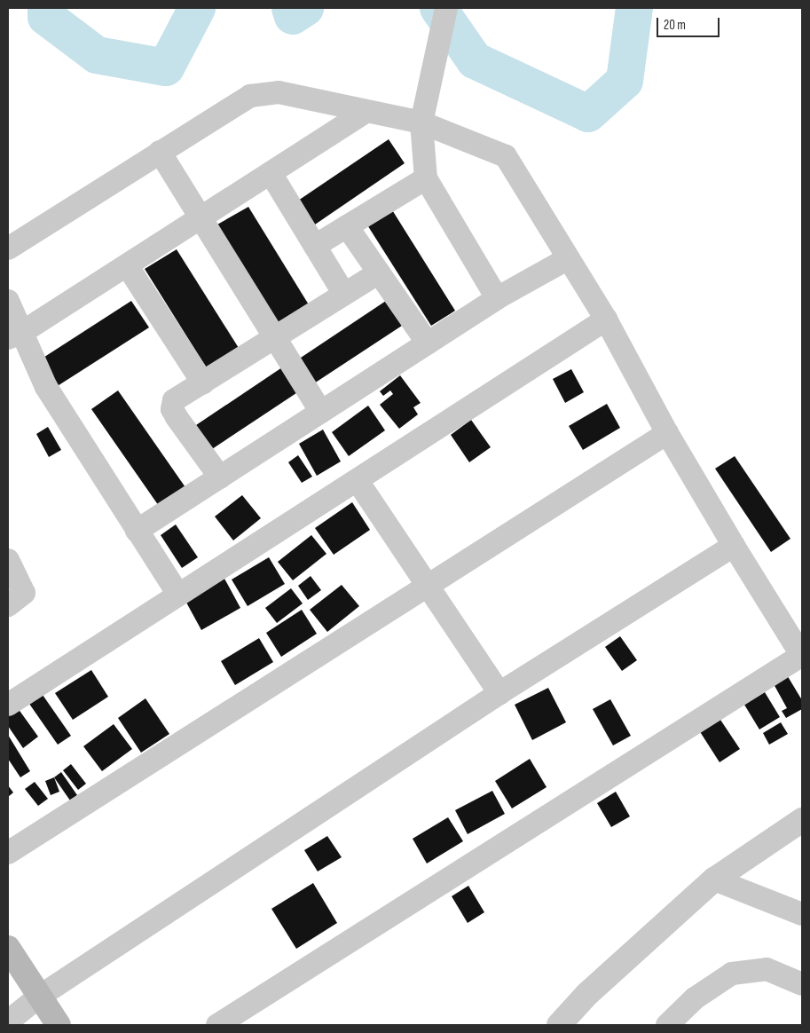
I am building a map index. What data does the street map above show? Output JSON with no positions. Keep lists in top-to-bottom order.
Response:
{
  "scale_bar": "20 m"
}
